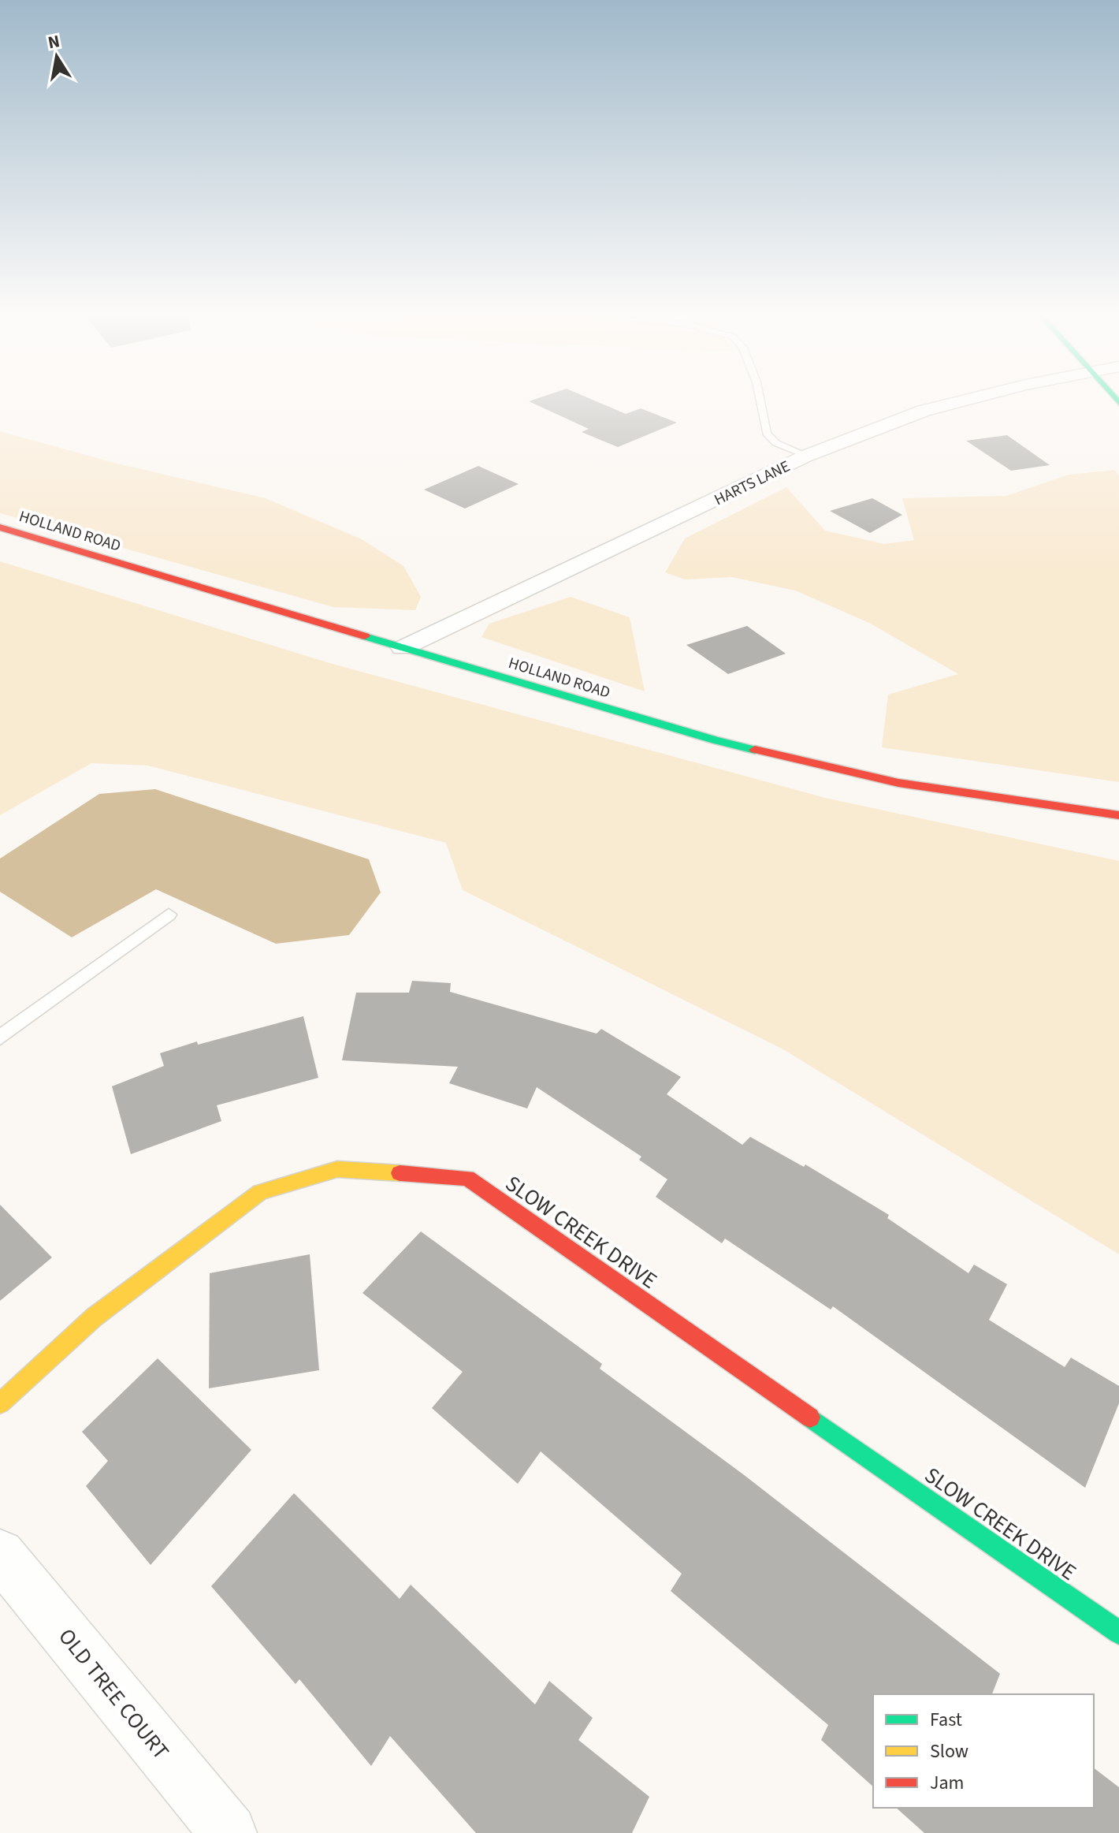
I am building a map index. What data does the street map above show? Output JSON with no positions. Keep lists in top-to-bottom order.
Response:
{
  "streets": {
    "street": [
      "HARTS LANE",
      "HOLLAND ROAD",
      "SLOW CREEK DRIVE",
      "OLD TREE COURT"
    ]
  },
  "crossings": [
    ["HARTS LANE", "HOLLAND ROAD"]
  ],
  "legend": ["Fast", "Slow", "Jam"],
  "north": "top"
}
